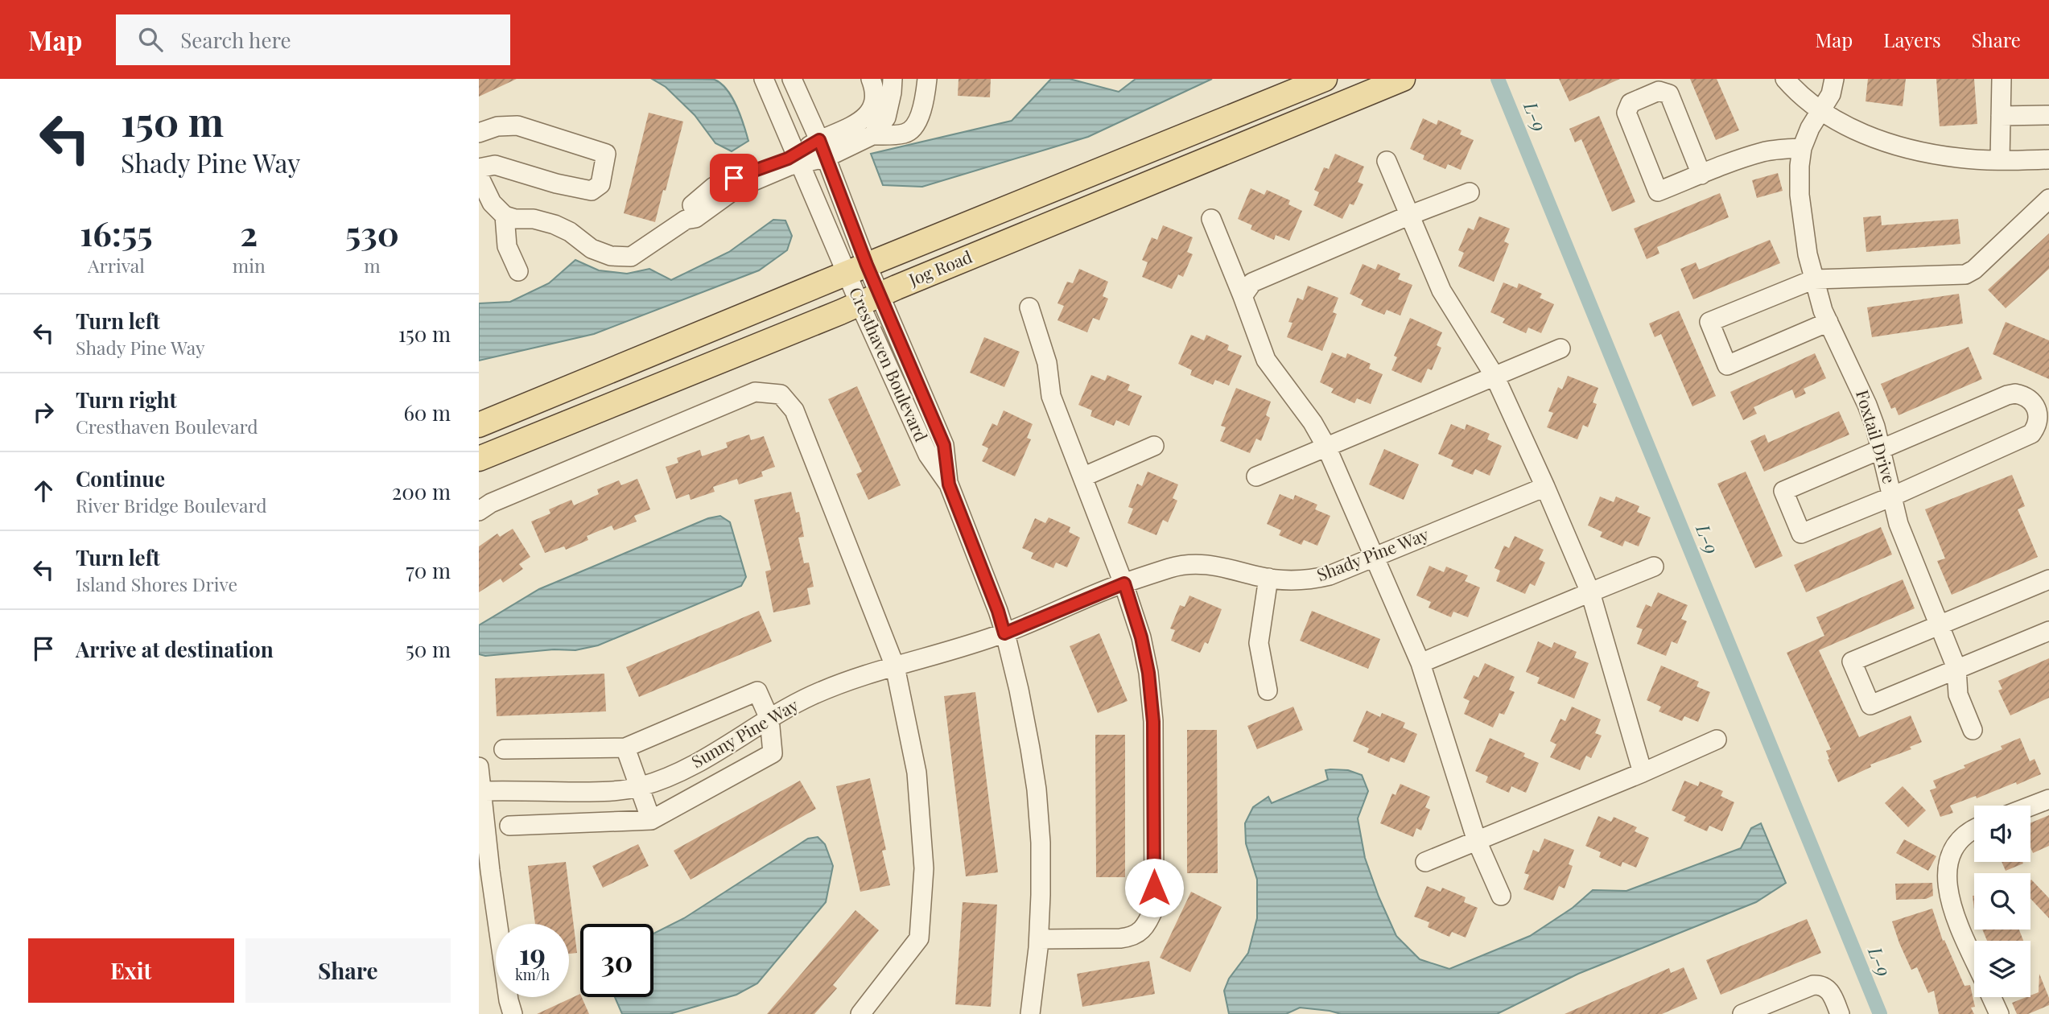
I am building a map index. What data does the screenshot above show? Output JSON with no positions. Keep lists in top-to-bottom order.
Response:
{
  "streets": {
    "main road": ["Jog Road"],
    "street": [
      "Cresthaven Boulevard",
      "Foxtail Drive",
      "Shady Pine Way",
      "Sunny Pine Way"
    ]
  },
  "crossings": [
    ["Jog Road", "Cresthaven Boulevard"],
    ["Cresthaven Boulevard", "Shady Pine Way"],
    ["Cresthaven Boulevard", "Sunny Pine Way"],
    ["Shady Pine Way", "Sunny Pine Way"]
  ],
  "water": ["L-9"],
  "page": {
    "header": "Map",
    "search": "Search here",
    "nav": ["Map", "Layers", "Share"],
    "turn": ["150 m", "Shady Pine Way"],
    "eta": [
      "16:55",
      "Arrival",
      "2",
      "min",
      "530",
      "m"
    ],
    "list": [
      {
        "name": "Turn left",
        "note": "Shady Pine Way",
        "value": "150 m"
      },
      {
        "name": "Turn right",
        "note": "Cresthaven Boulevard",
        "value": "60 m"
      },
      {
        "name": "Continue",
        "note": "River Bridge Boulevard",
        "value": "200 m"
      },
      {
        "name": "Turn left",
        "note": "Island Shores Drive",
        "value": "70 m"
      },
      {
        "name": "Arrive at destination",
        "value": "50 m"
      }
    ],
    "speed": "19 km/h",
    "limit": "30",
    "buttons": ["Exit", "Share"]
  }
}
